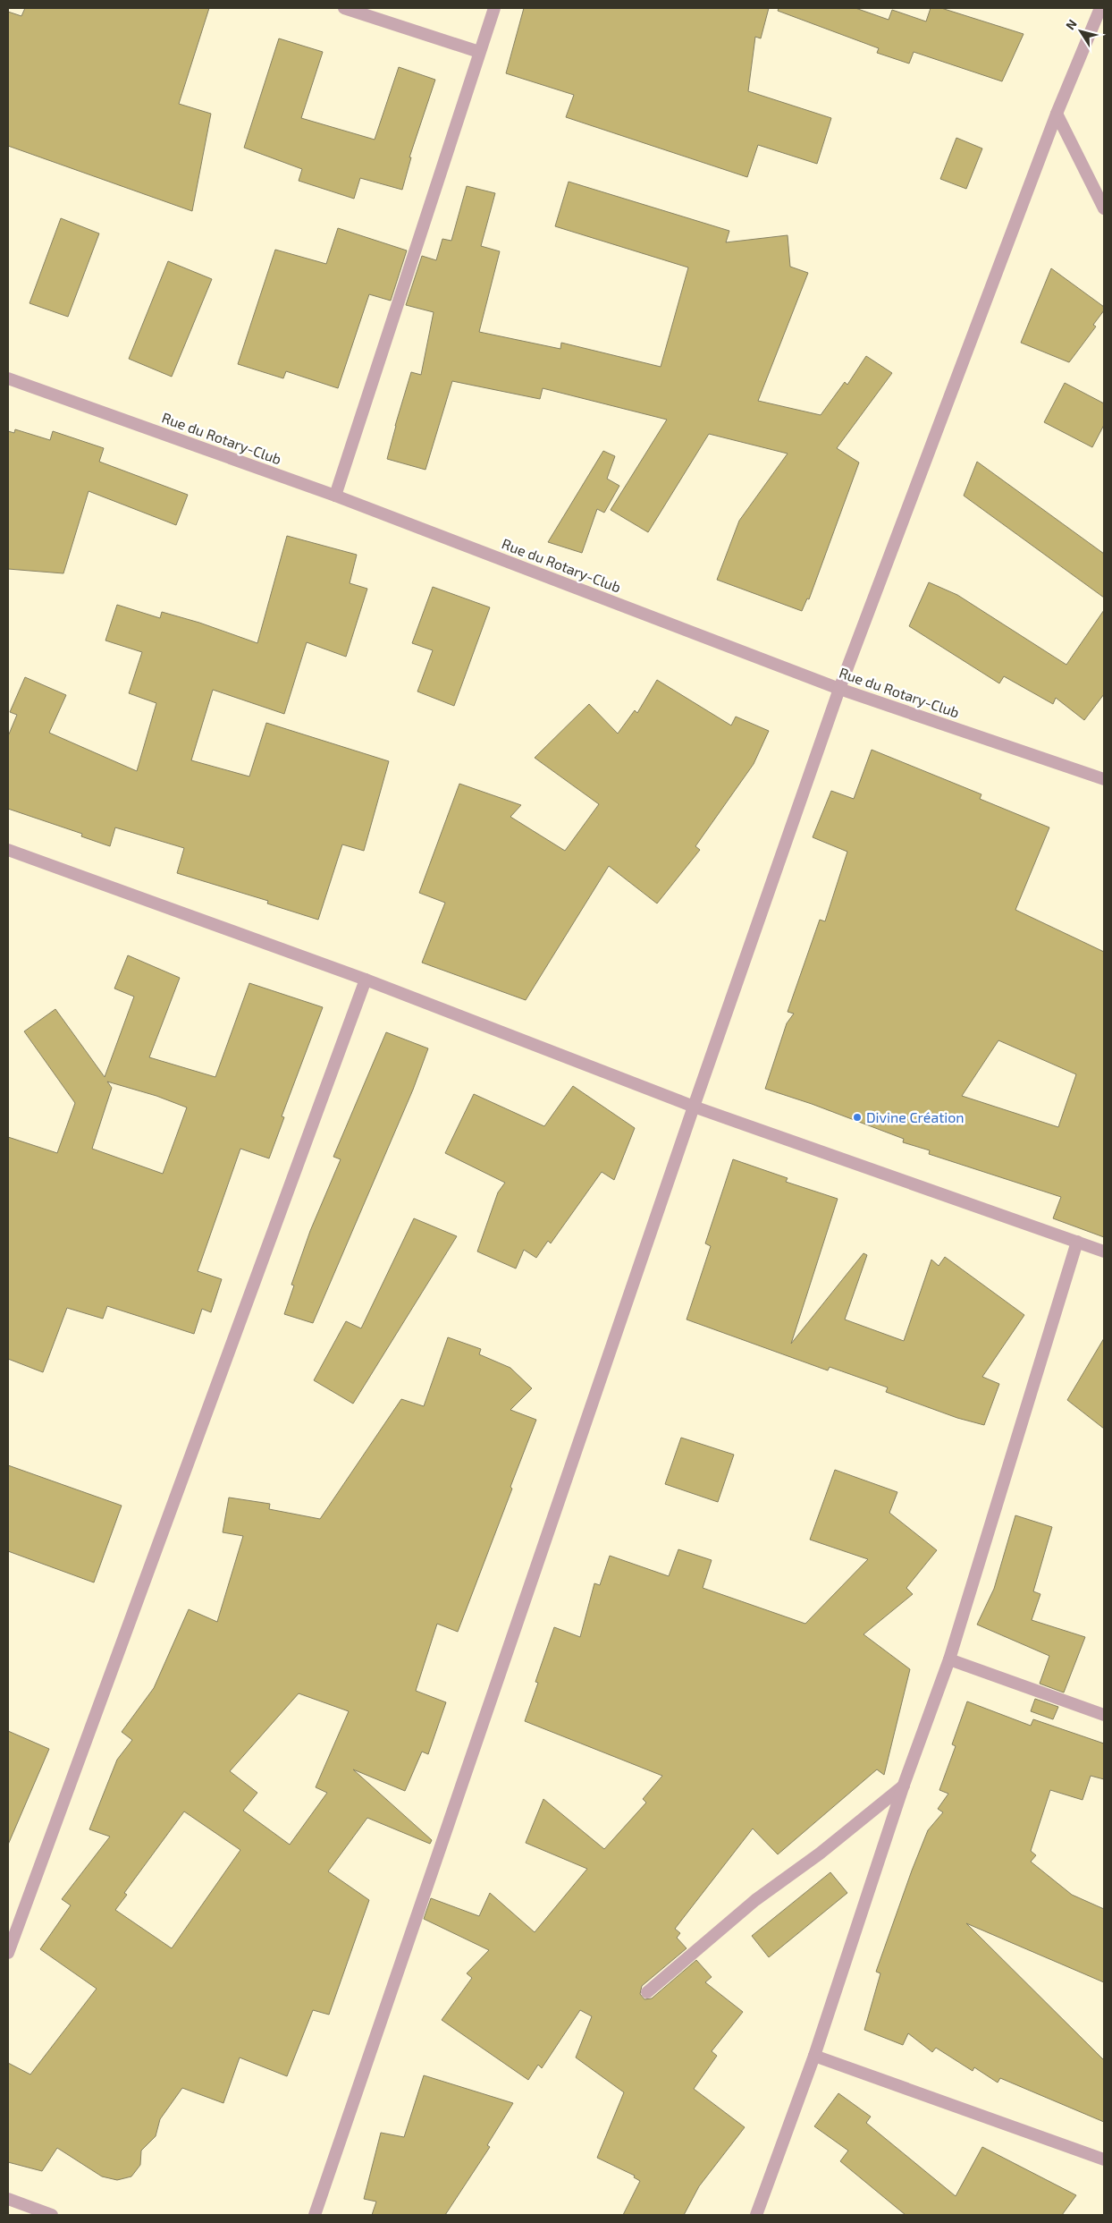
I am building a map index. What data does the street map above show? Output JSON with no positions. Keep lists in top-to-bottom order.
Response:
{
  "streets": {
    "street": ["Rue du Rotary-Club"]
  },
  "places": ["Divine Création"],
  "north": "top left"
}
